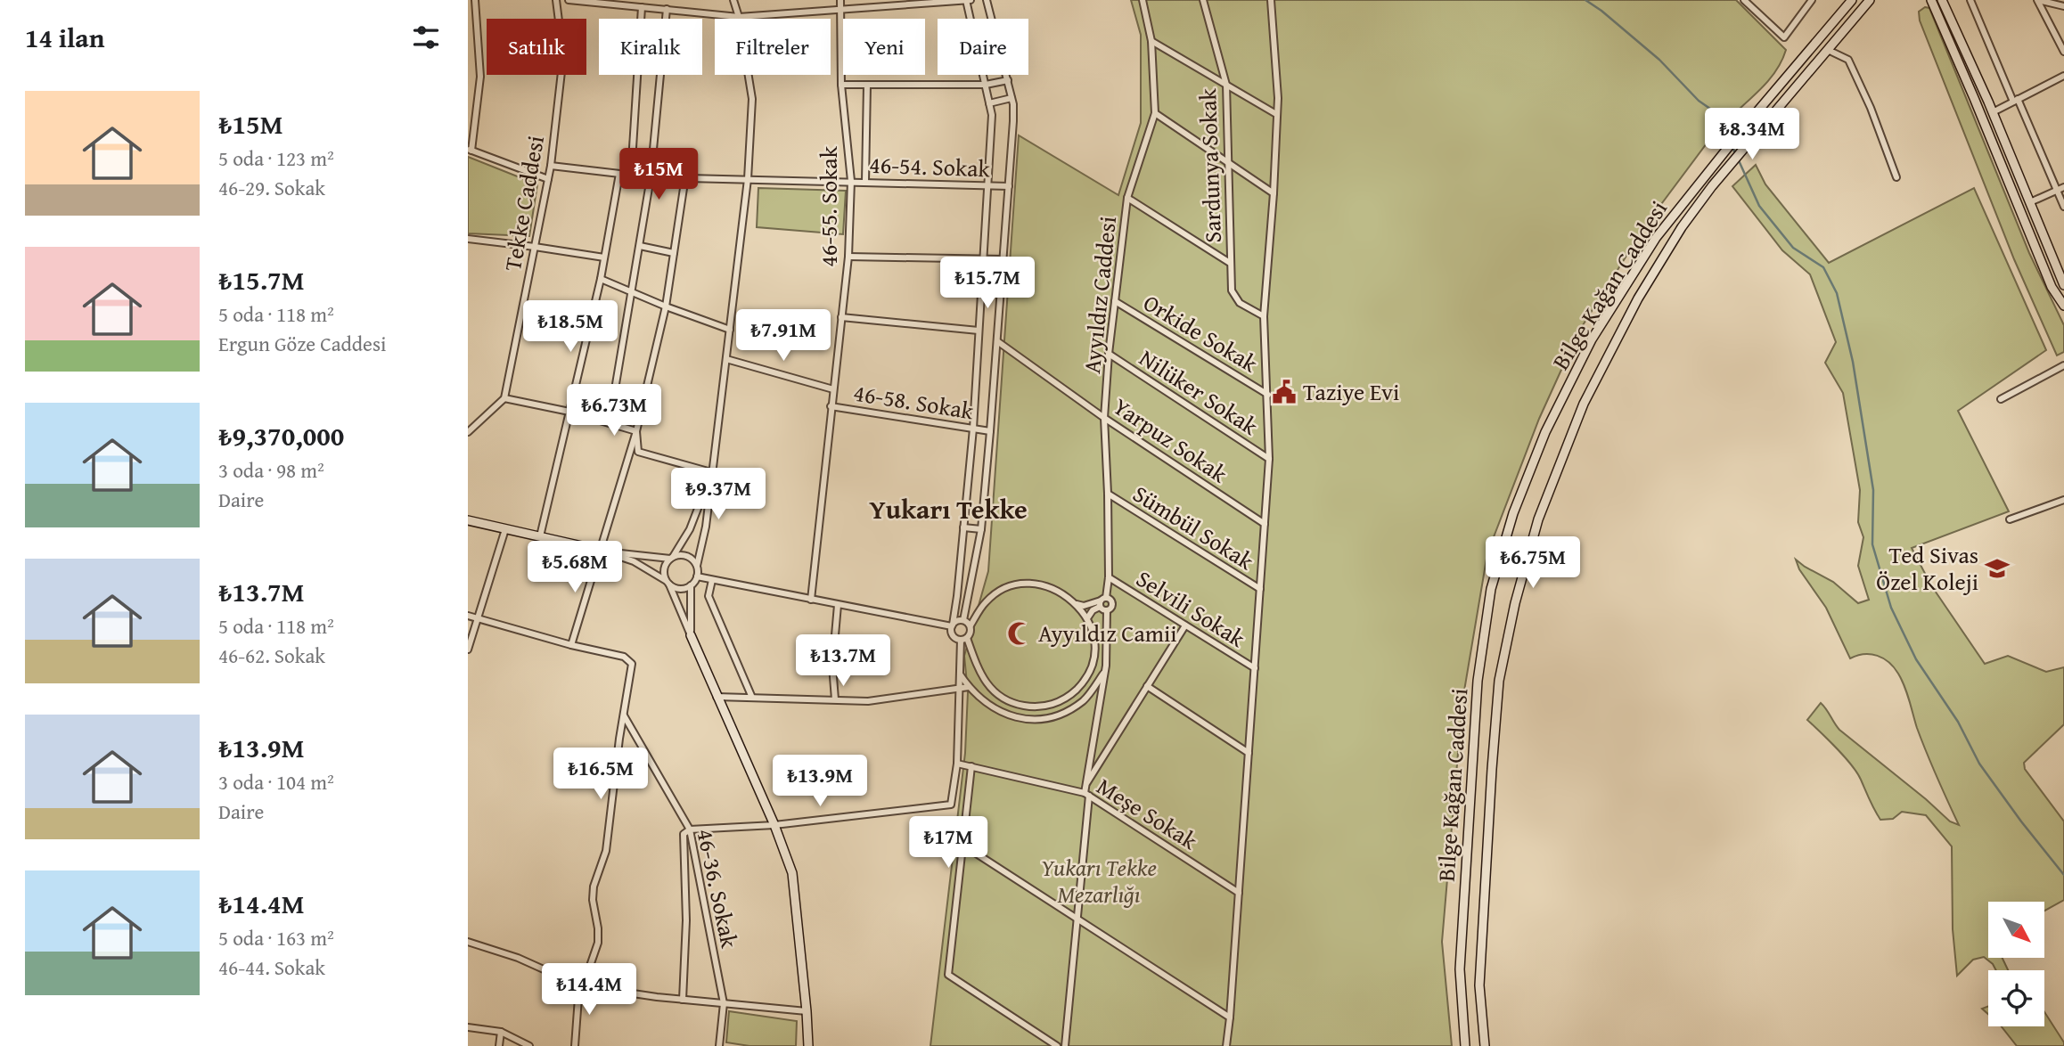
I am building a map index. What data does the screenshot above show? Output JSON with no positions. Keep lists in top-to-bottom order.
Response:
{
  "streets": {
    "main road": ["Bilge Kağan Caddesi"],
    "street": [
      "Sardunya Sokak",
      "46-54. Sokak",
      "Tekke Caddesi",
      "46-55. Sokak",
      "Ayyıldız Caddesi",
      "Orkide Sokak",
      "Nilüker Sokak",
      "46-58. Sokak",
      "Yarpuz Sokak",
      "Sümbül Sokak",
      "Selvili Sokak",
      "Meşe Sokak",
      "46-36. Sokak"
    ]
  },
  "crossings": [
    ["46-54. Sokak", "Tekke Caddesi"],
    ["46-54. Sokak", "46-55. Sokak"],
    ["46-55. Sokak", "46-58. Sokak"],
    ["Ayyıldız Caddesi", "Orkide Sokak"],
    ["Ayyıldız Caddesi", "Nilüker Sokak"],
    ["Ayyıldız Caddesi", "Yarpuz Sokak"],
    ["Ayyıldız Caddesi", "Sümbül Sokak"],
    ["Ayyıldız Caddesi", "Selvili Sokak"],
    ["Ayyıldız Caddesi", "Meşe Sokak"]
  ],
  "districts": ["Yukarı Tekke"],
  "parks": ["Yukarı Tekke Mezarlığı"],
  "places": {
    "public building": ["Taziye Evi"],
    "school or university": ["Ted Sivas Özel Koleji"],
    "mosque": ["Ayyıldız Camii"]
  },
  "north": "bottom right",
  "page": {
    "heading": "14 ilan",
    "chip": [
      "Satılık",
      "Kiralık",
      "Filtreler",
      "Yeni",
      "Daire"
    ],
    "list": [
      {
        "name": "₺15M",
        "note": "5 oda · 123 m² · 46-29. Sokak"
      },
      {
        "name": "₺15.7M",
        "note": "5 oda · 118 m² · Ergun Göze Caddesi"
      },
      {
        "name": "₺9,370,000",
        "note": "3 oda · 98 m² · Daire"
      },
      {
        "name": "₺13.7M",
        "note": "5 oda · 118 m² · 46-62. Sokak"
      },
      {
        "name": "₺13.9M",
        "note": "3 oda · 104 m² · Daire"
      },
      {
        "name": "₺14.4M",
        "note": "5 oda · 163 m² · 46-44. Sokak"
      }
    ],
    "price": [
      "₺8.34M",
      "₺15M",
      "₺15.7M",
      "₺18.5M",
      "₺7.91M",
      "₺6.73M",
      "₺9.37M",
      "₺6.75M",
      "₺5.68M",
      "₺13.7M",
      "₺16.5M",
      "₺13.9M",
      "₺17M",
      "₺14.4M"
    ]
  }
}
